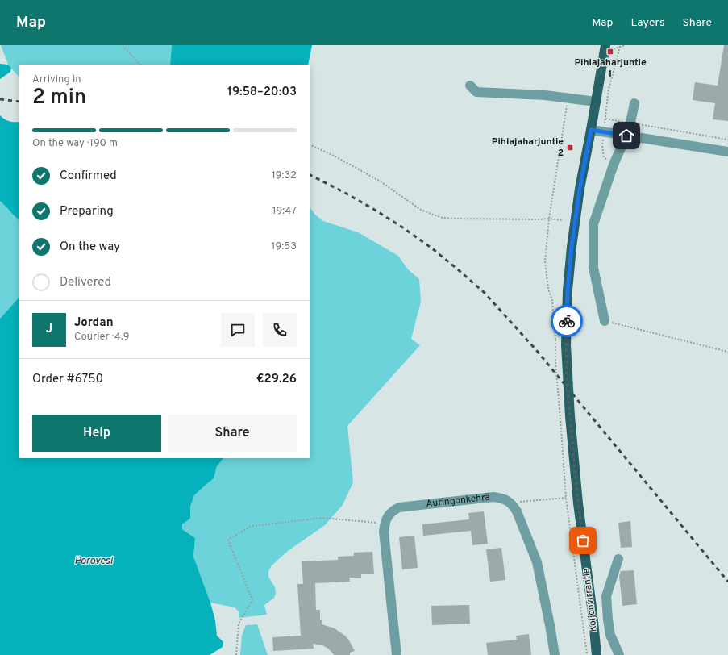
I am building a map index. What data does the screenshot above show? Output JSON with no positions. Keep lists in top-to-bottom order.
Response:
{
  "streets": {
    "main road": ["Koljonvirrantie"],
    "street": ["Auringonkehrä"]
  },
  "water": ["Porovesi"],
  "places": {
    "transit": ["Pihlajaharjuntie 1", "Pihlajaharjuntie 2"]
  },
  "page": {
    "header": "Map",
    "nav": ["Map", "Layers", "Share"],
    "heading": ["2 min", "Arriving in", "19:58–20:03"],
    "panel": [
      "Jordan",
      "Courier · 4.9",
      "Order #6750",
      "€29.26"
    ],
    "bar": "On the way · 190 m",
    "list": [
      ["Confirmed", "19:32"],
      ["Preparing", "19:47"],
      ["On the way", "19:53"],
      "Delivered"
    ],
    "round": "J",
    "buttons": ["Help", "Share"]
  }
}
